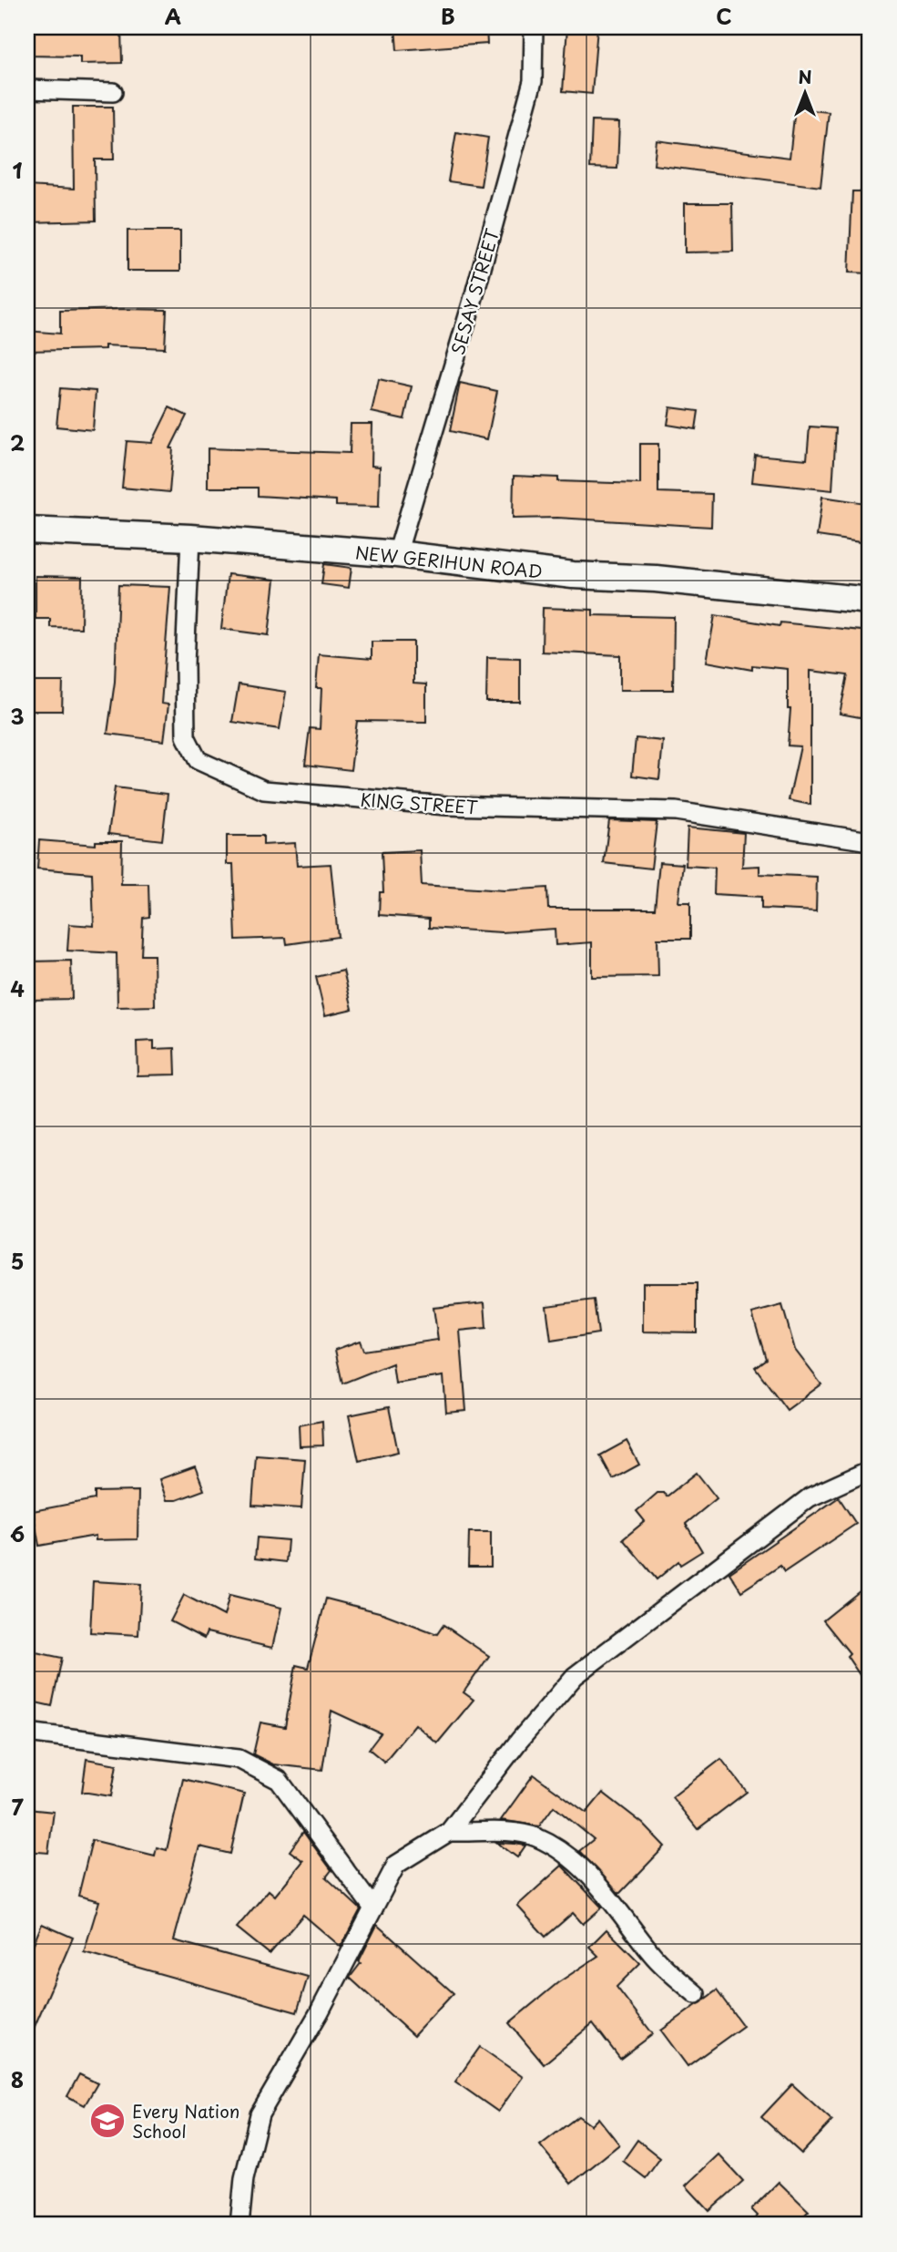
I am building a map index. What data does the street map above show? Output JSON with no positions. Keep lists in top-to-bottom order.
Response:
{
  "streets": {
    "street": ["SESAY STREET", "NEW GERIHUN ROAD", "KING STREET"]
  },
  "crossings": [
    ["SESAY STREET", "NEW GERIHUN ROAD"],
    ["NEW GERIHUN ROAD", "KING STREET"]
  ],
  "places": {
    "school or university": ["Every Nation School"]
  },
  "north": "top",
  "grid": {
    "columns": ["A", "B", "C"],
    "rows": [
      "1",
      "2",
      "3",
      "4",
      "5",
      "6",
      "7",
      "8"
    ]
  }
}
